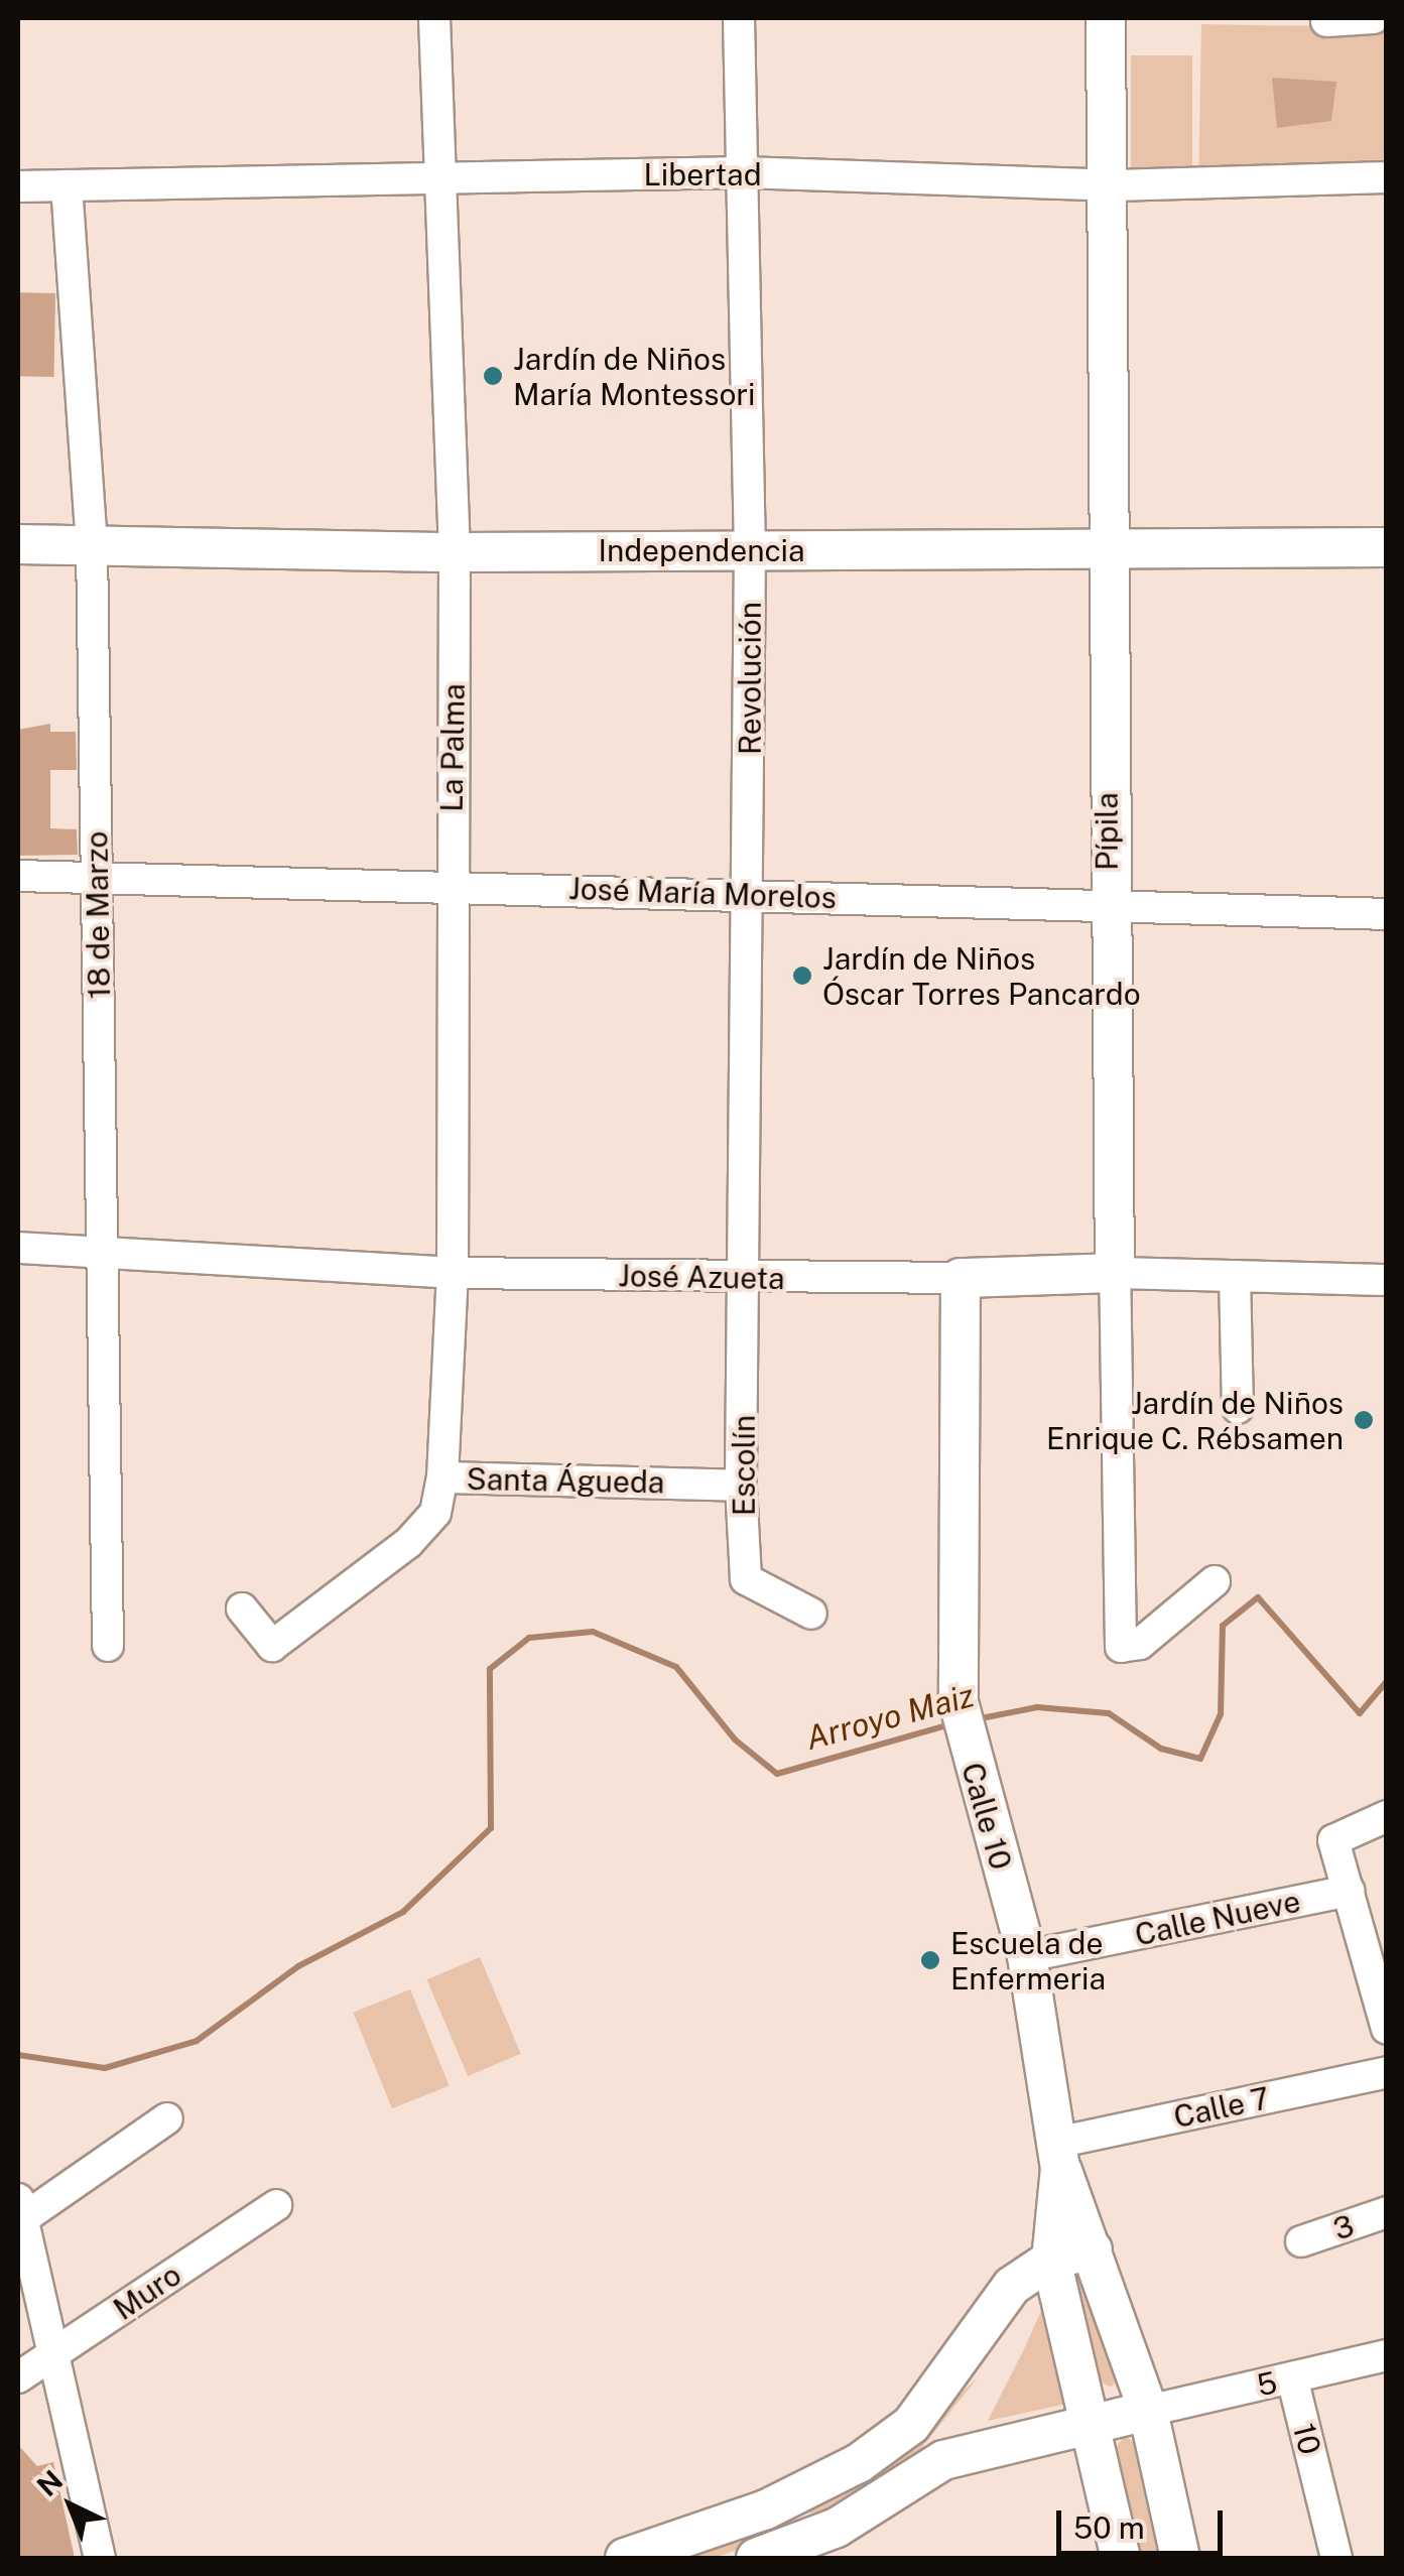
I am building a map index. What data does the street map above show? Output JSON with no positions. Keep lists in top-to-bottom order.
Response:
{
  "streets": {
    "main road": [
      "Independencia",
      "Pípila",
      "José Azueta",
      "Calle 10"
    ],
    "street": [
      "Libertad",
      "Revolución",
      "La Palma",
      "José María Morelos",
      "18 de Marzo",
      "Escolín",
      "Santa Águeda",
      "Calle Nueve",
      "Calle 7",
      "3",
      "Muro",
      "5",
      "10"
    ]
  },
  "crossings": [
    ["Libertad", "Revolución"],
    ["Libertad", "La Palma"],
    ["Libertad", "Pípila"],
    ["Libertad", "18 de Marzo"],
    ["Independencia", "Revolución"],
    ["Independencia", "La Palma"],
    ["Independencia", "Pípila"],
    ["Independencia", "18 de Marzo"],
    ["Revolución", "José María Morelos"],
    ["Revolución", "José Azueta"],
    ["Revolución", "Escolín"],
    ["La Palma", "José María Morelos"],
    ["La Palma", "José Azueta"],
    ["La Palma", "Santa Águeda"],
    ["Pípila", "José María Morelos"],
    ["Pípila", "José Azueta"],
    ["José María Morelos", "18 de Marzo"],
    ["18 de Marzo", "José Azueta"],
    ["José Azueta", "Escolín"],
    ["José Azueta", "Calle 10"],
    ["Escolín", "Santa Águeda"],
    ["Calle 10", "Calle Nueve"],
    ["Calle 10", "Calle 7"],
    ["Calle 10", "5"],
    ["5", "10"]
  ],
  "water": ["Arroyo Maiz"],
  "places": [
    "Jardín de Niños María Montessori",
    "Jardín de Niños Óscar Torres Pancardo",
    "Jardín de Niños Enrique C. Rébsamen",
    "Escuela de Enfermeria"
  ],
  "scale_bar": "50 m",
  "north": "top left"
}
